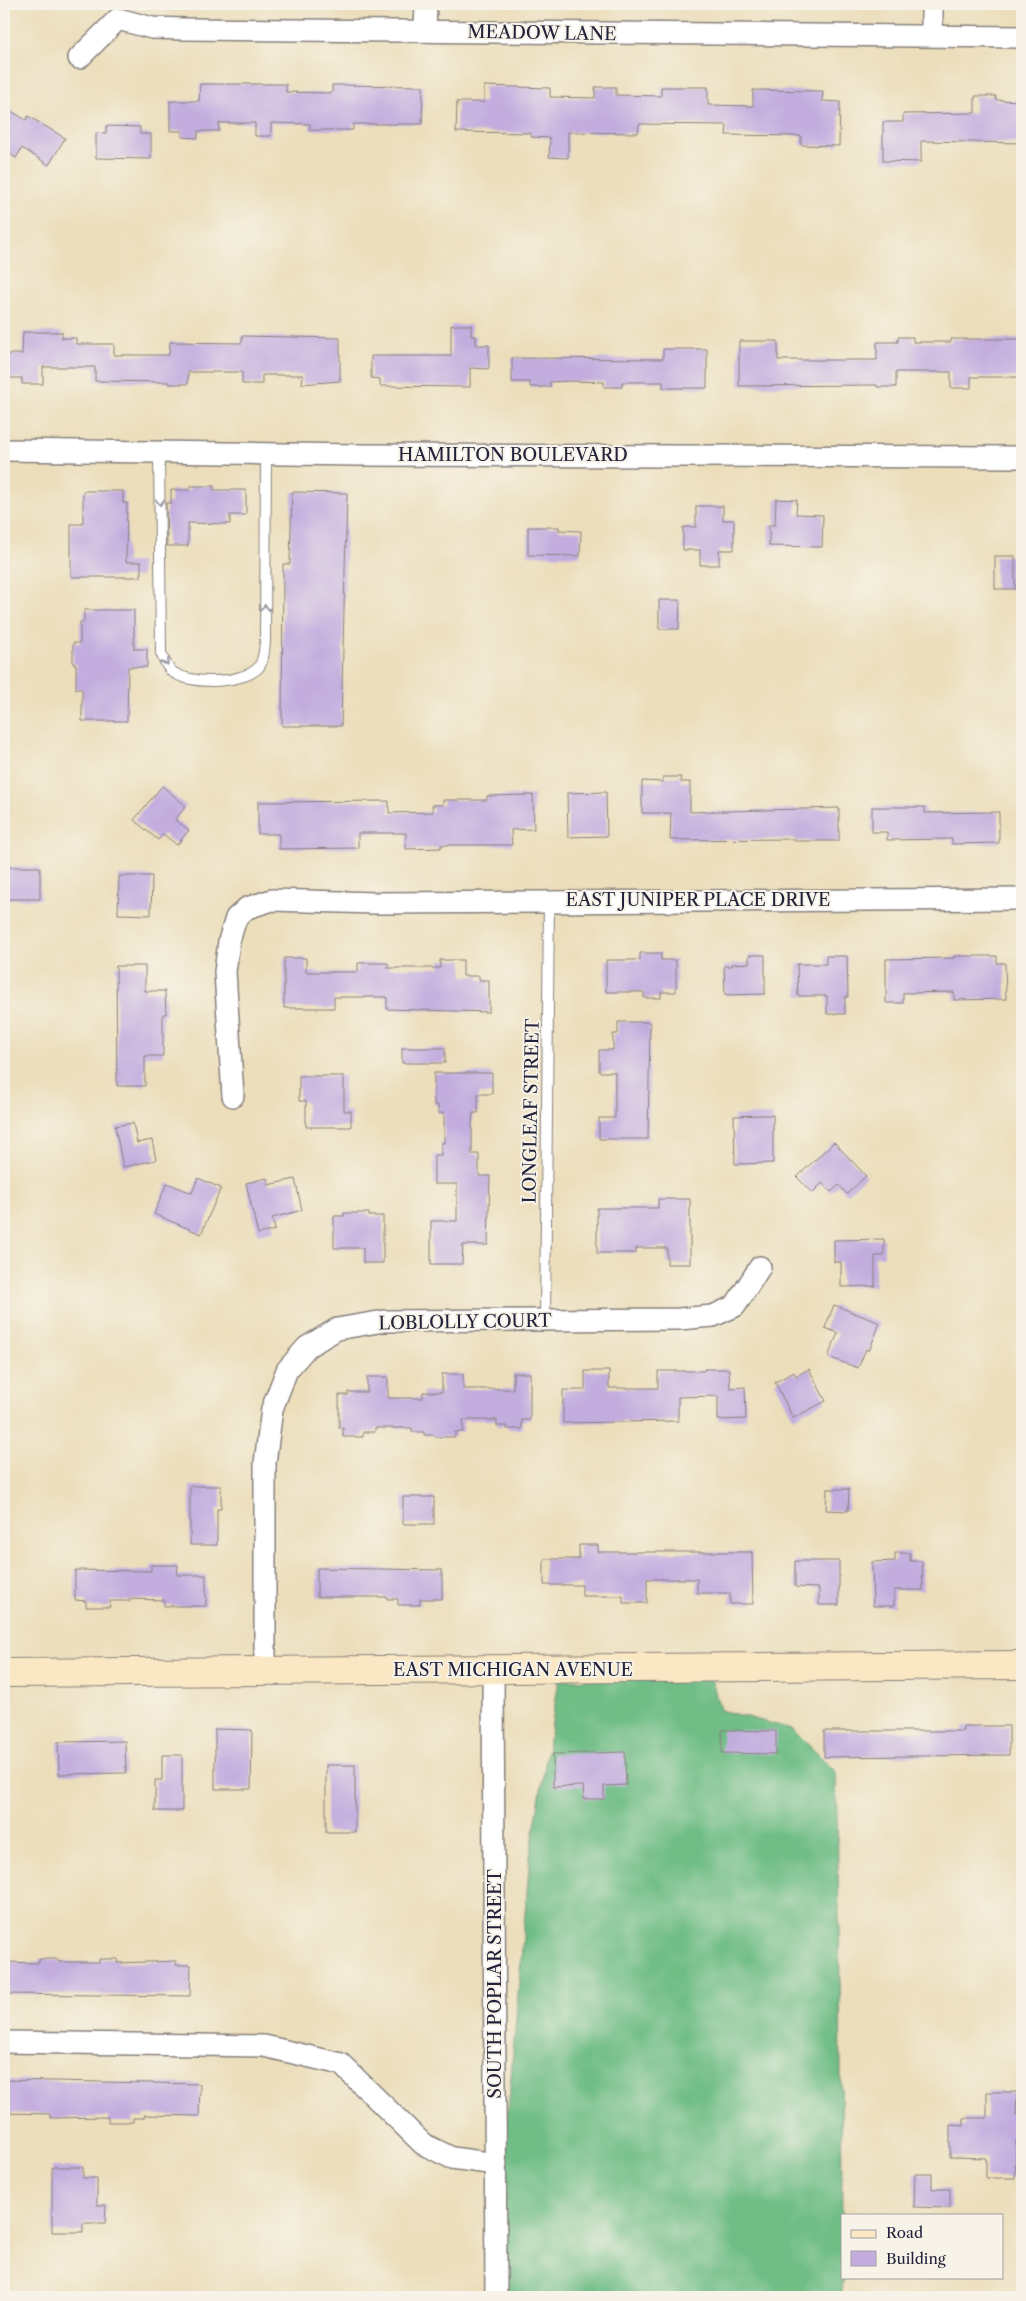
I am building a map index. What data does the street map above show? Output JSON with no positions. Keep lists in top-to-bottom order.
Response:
{
  "streets": {
    "street": [
      "MEADOW LANE",
      "HAMILTON BOULEVARD",
      "EAST JUNIPER PLACE DRIVE",
      "LOBLOLLY COURT",
      "EAST MICHIGAN AVENUE",
      "SOUTH POPLAR STREET"
    ],
    "lane": ["LONGLEAF STREET"]
  },
  "crossings": [
    ["EAST JUNIPER PLACE DRIVE", "LONGLEAF STREET"],
    ["LONGLEAF STREET", "LOBLOLLY COURT"],
    ["LOBLOLLY COURT", "EAST MICHIGAN AVENUE"],
    ["EAST MICHIGAN AVENUE", "SOUTH POPLAR STREET"]
  ],
  "legend": ["Road", "Building"]
}
